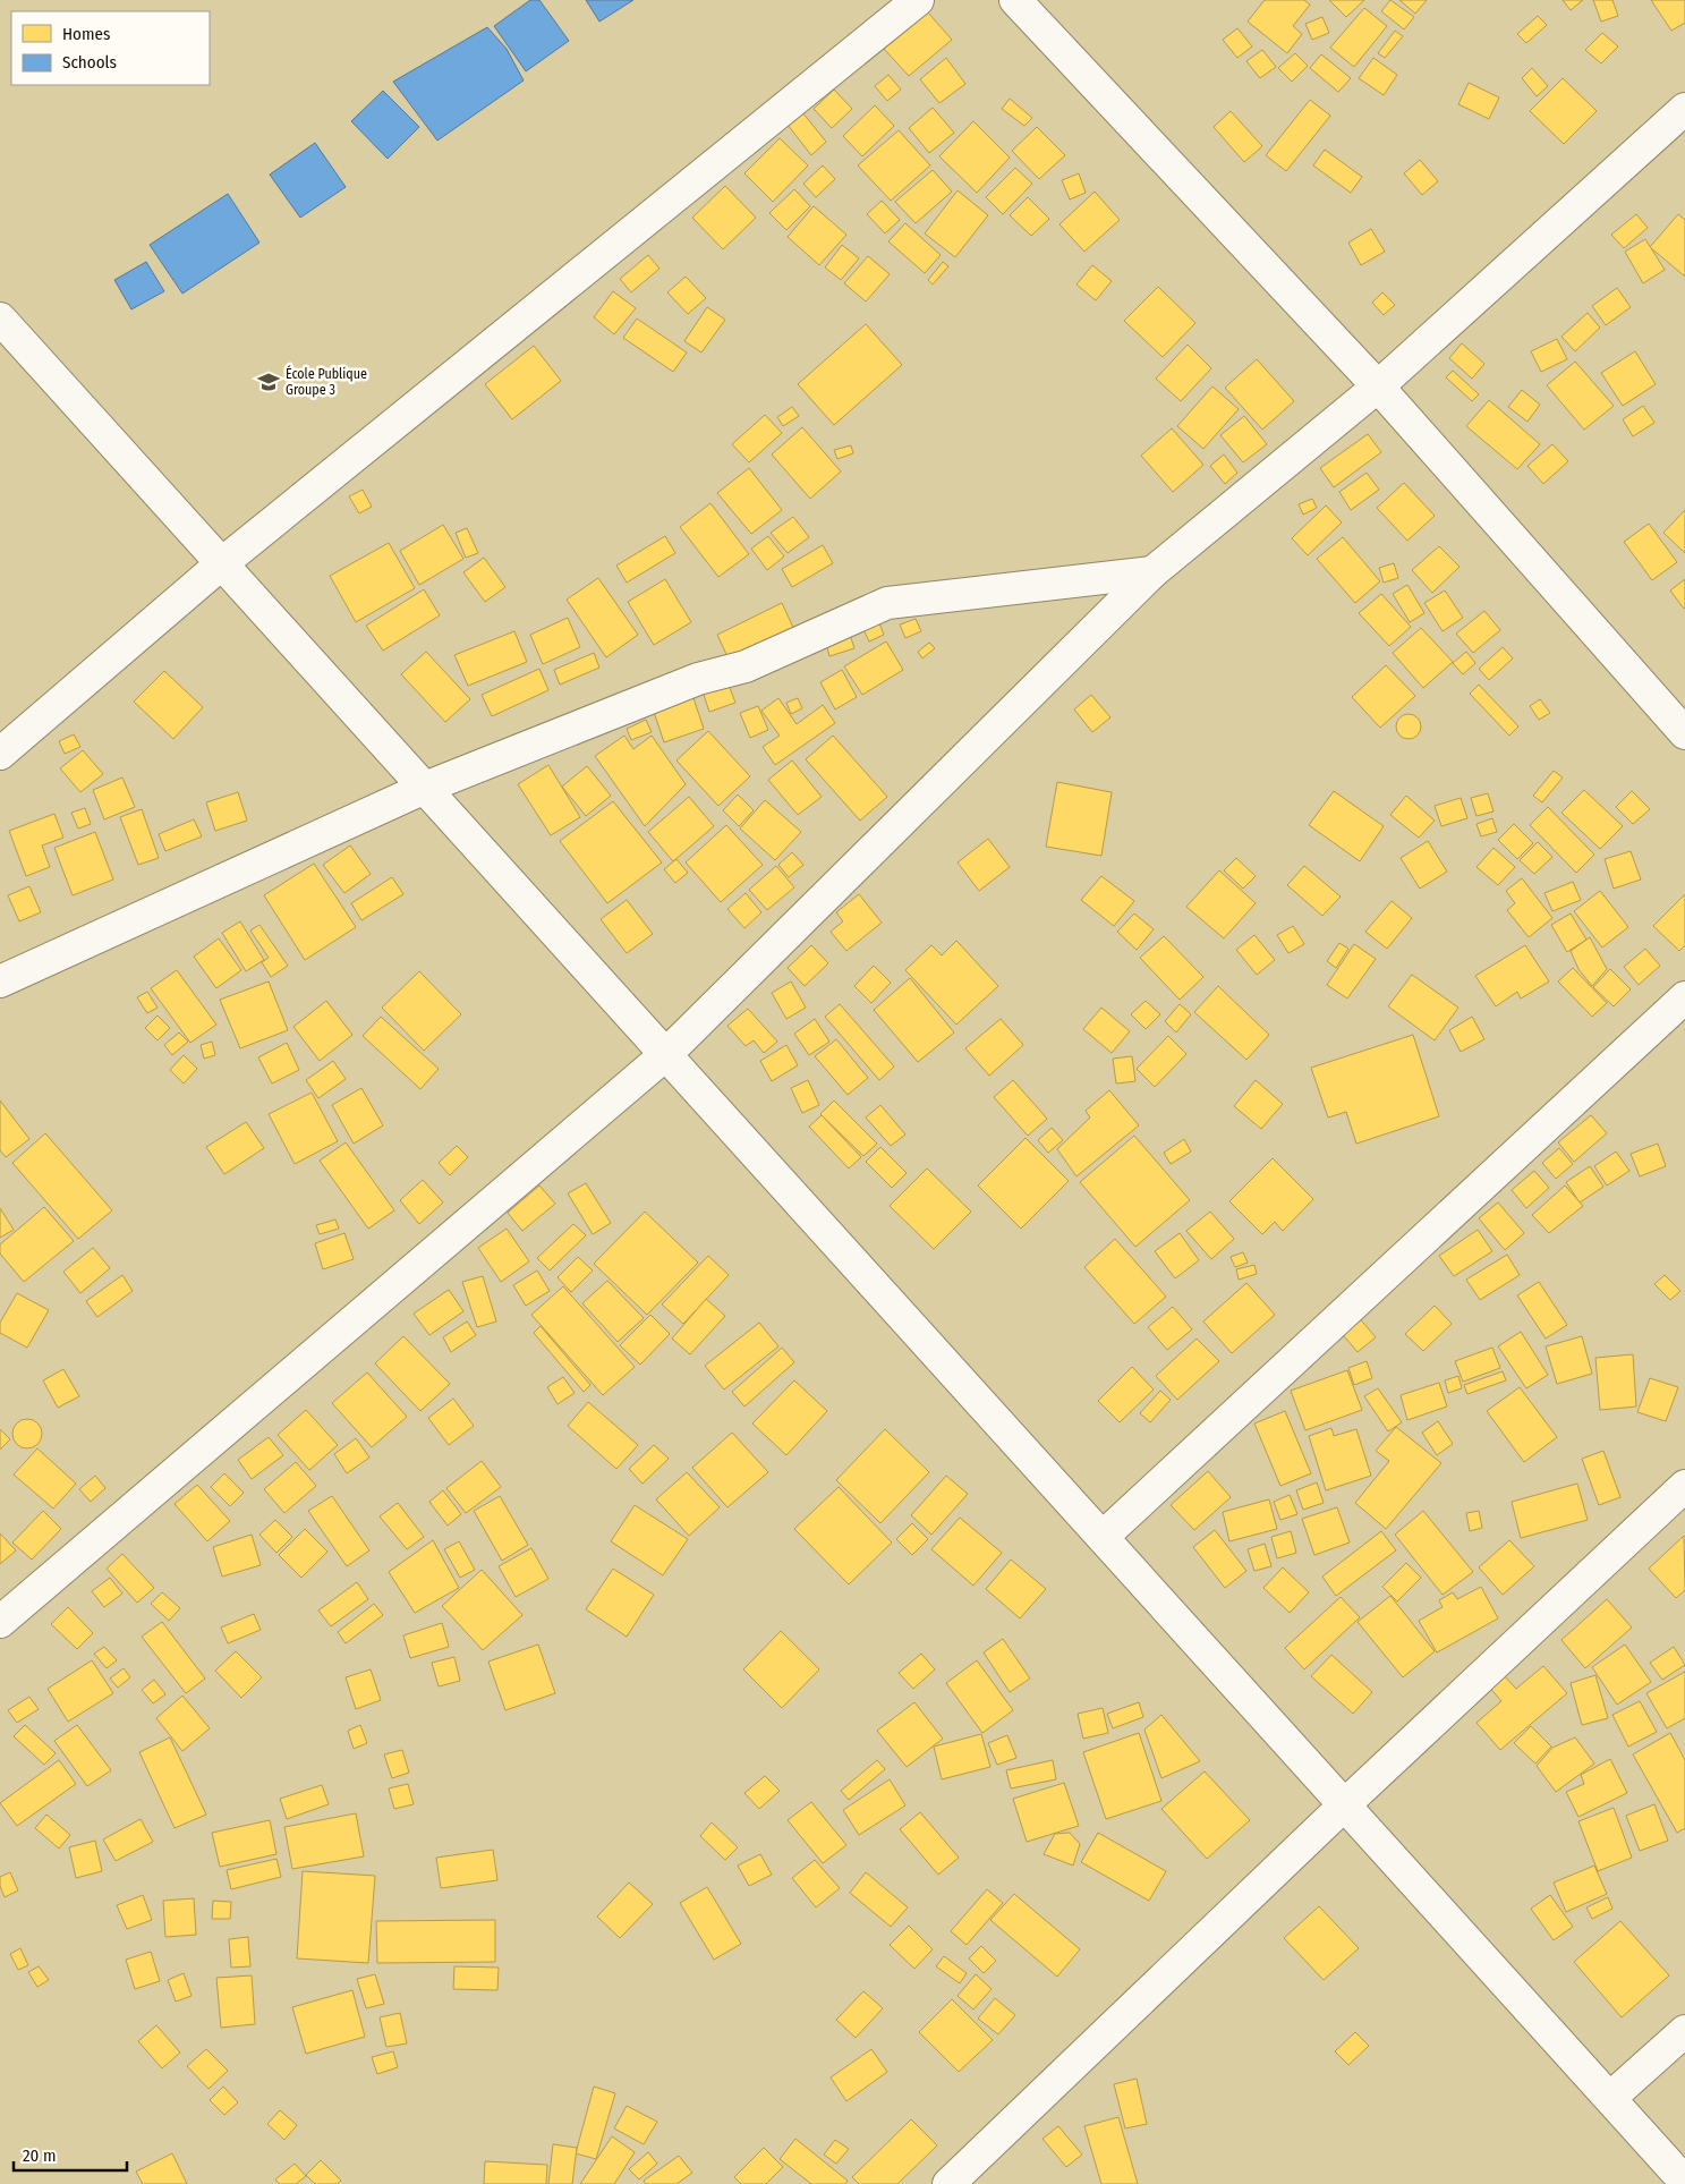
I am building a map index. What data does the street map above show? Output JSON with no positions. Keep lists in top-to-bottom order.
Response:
{
  "places": {
    "school or university": ["École Publique Groupe 3"]
  },
  "legend": ["Homes", "Schools"],
  "scale_bar": "20 m"
}
